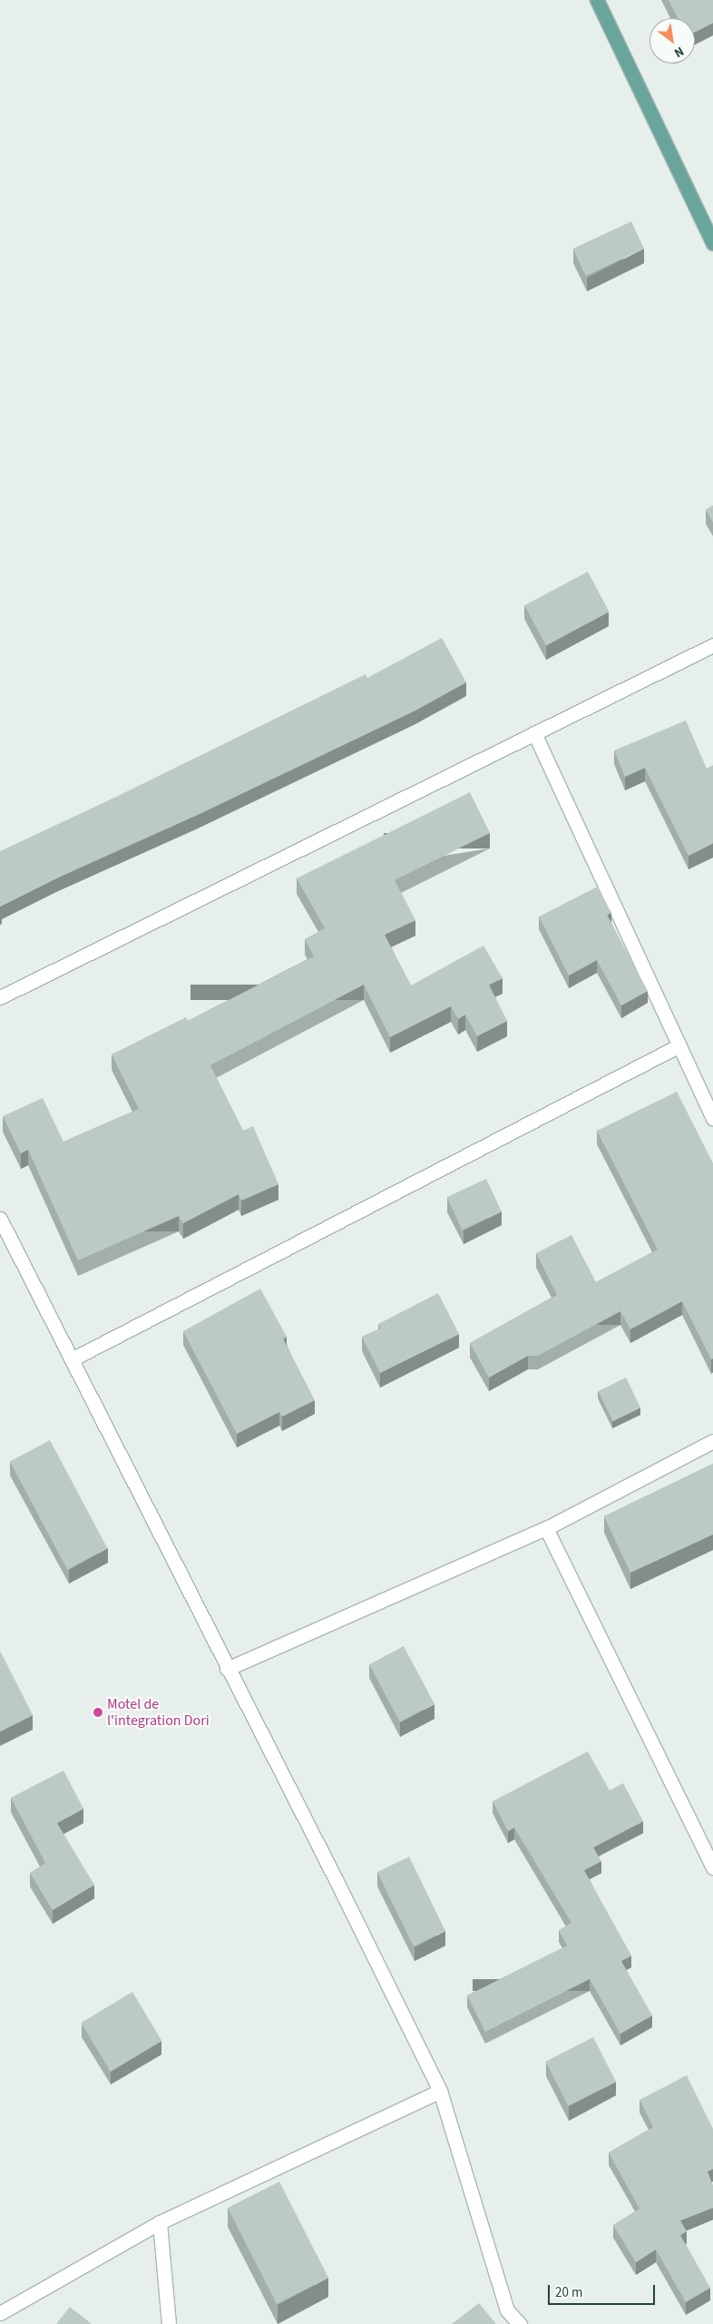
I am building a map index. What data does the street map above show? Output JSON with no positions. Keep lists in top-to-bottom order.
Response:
{
  "places": ["Motel de l'integration Dori"],
  "scale_bar": "20 m",
  "north": "bottom right"
}
